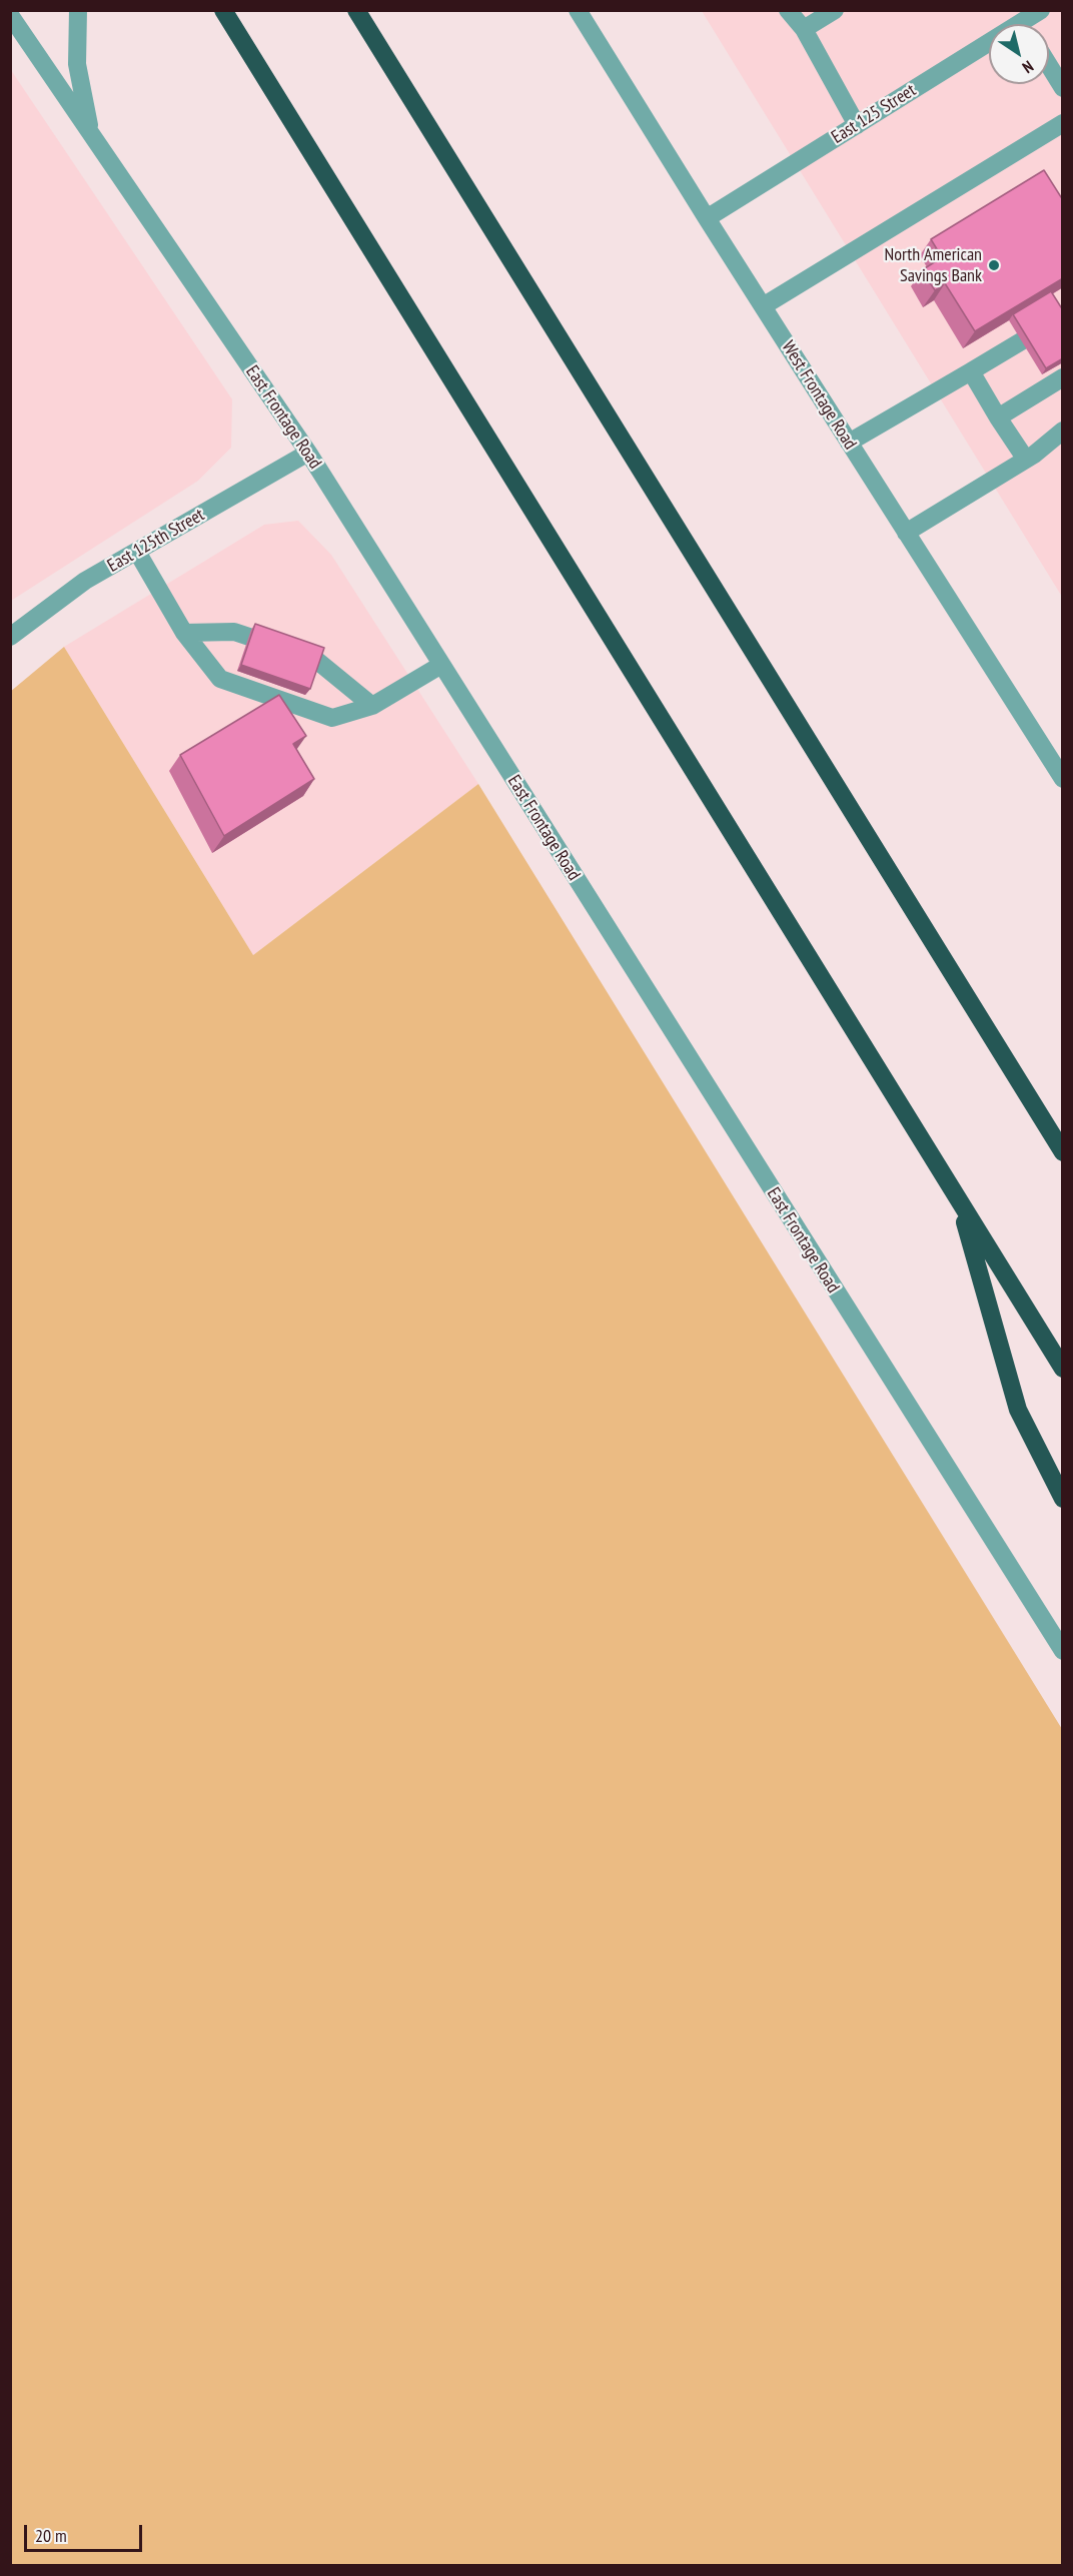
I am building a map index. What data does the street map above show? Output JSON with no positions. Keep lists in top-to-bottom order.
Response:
{
  "streets": {
    "street": [
      "East 125 Street",
      "West Frontage Road",
      "East Frontage Road",
      "East 125th Street"
    ]
  },
  "crossings": [
    ["East 125 Street", "West Frontage Road"],
    ["East Frontage Road", "East 125th Street"]
  ],
  "places": ["North American Savings Bank"],
  "scale_bar": "20 m",
  "north": "bottom right"
}
